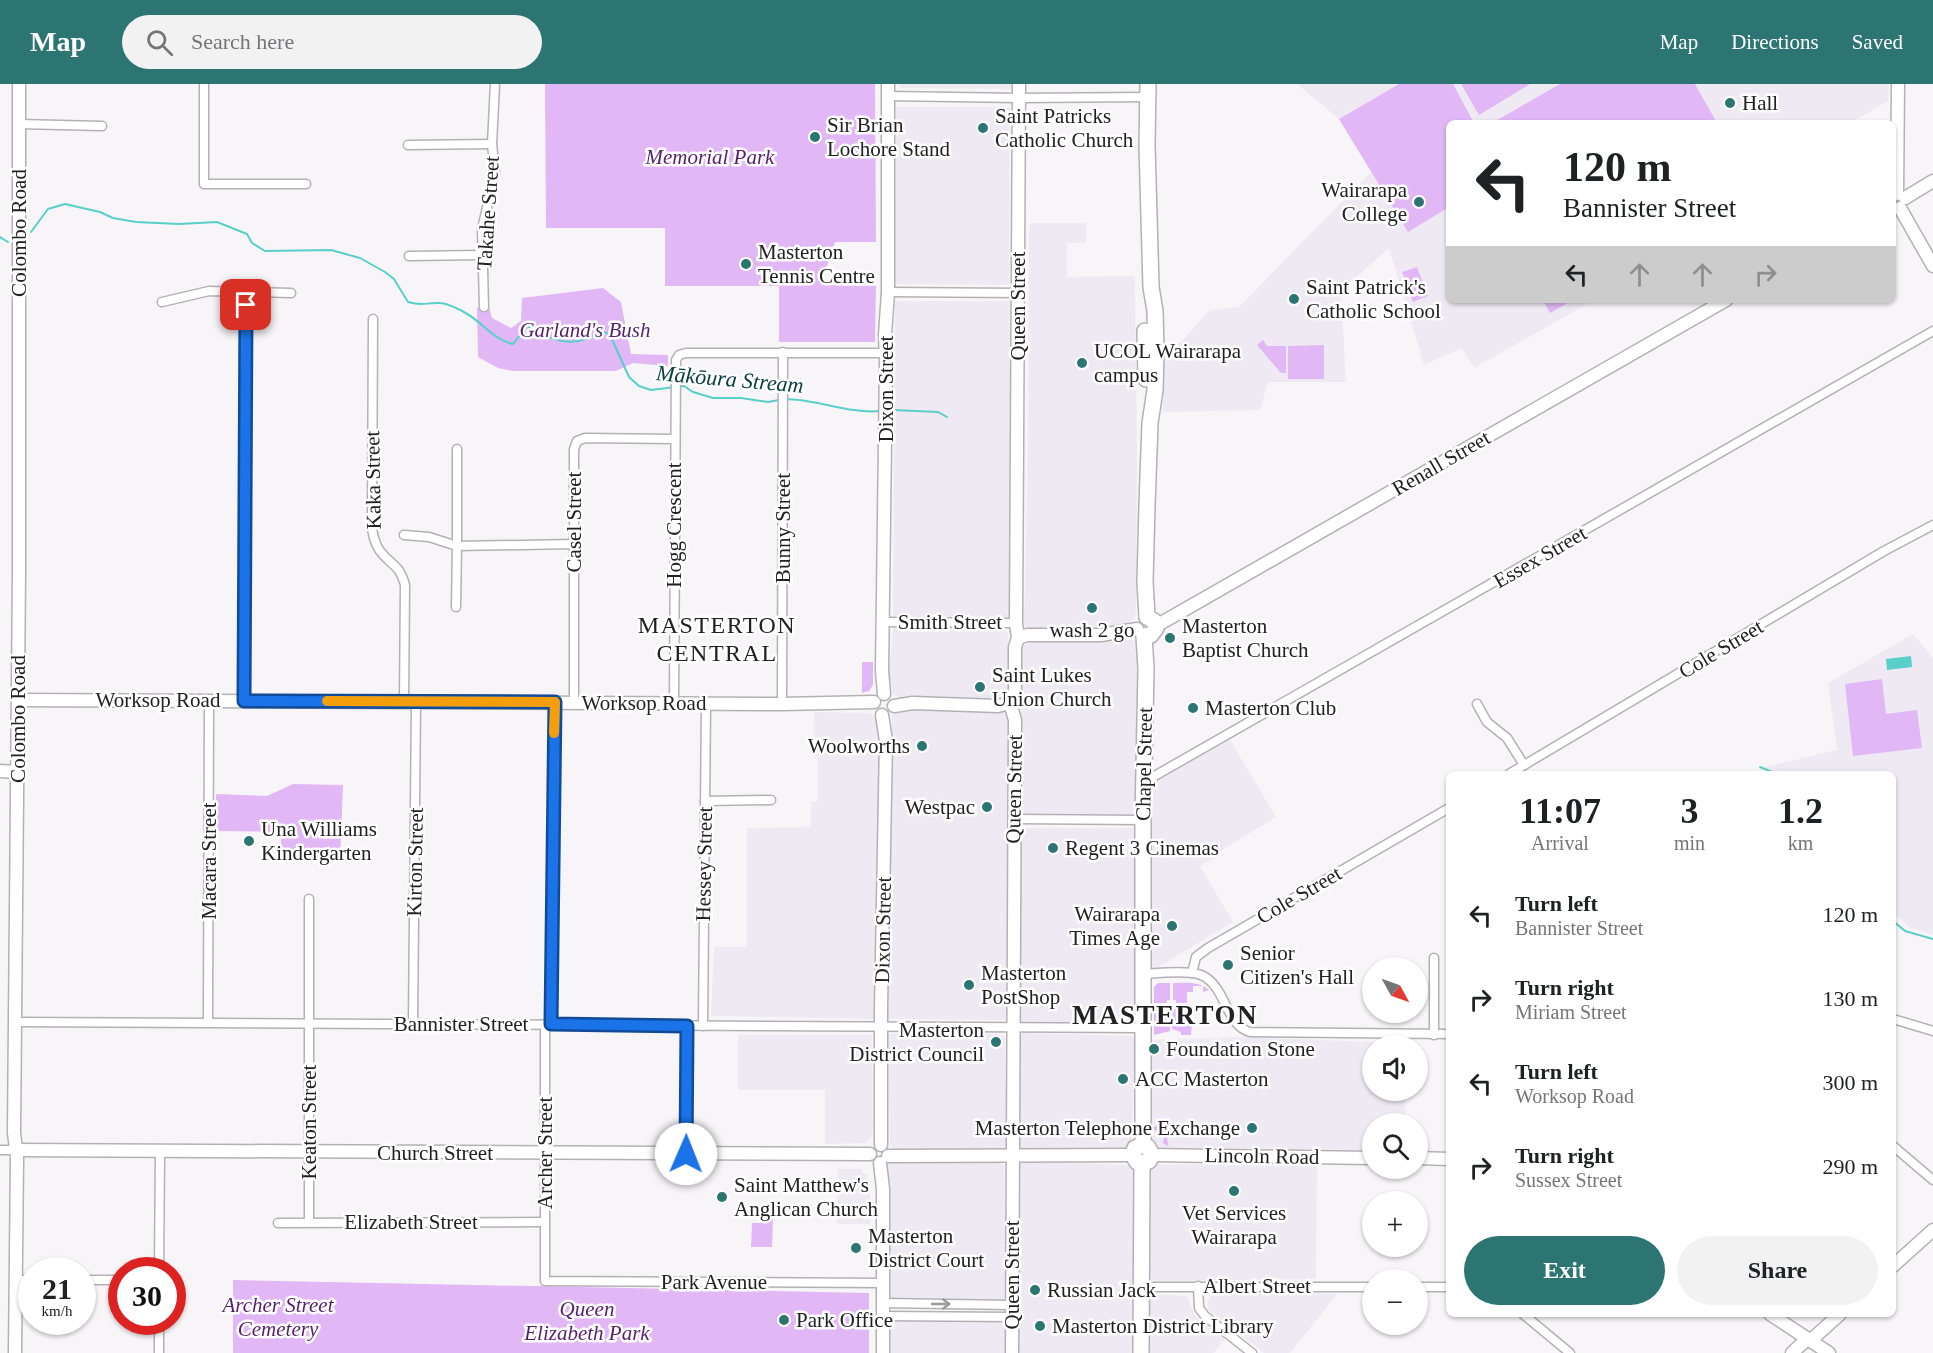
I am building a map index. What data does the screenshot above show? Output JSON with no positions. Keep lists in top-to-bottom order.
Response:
{
  "streets": {
    "highway": ["Chapel Street"],
    "street": [
      "Takahe Street",
      "Colombo Road",
      "Queen Street",
      "Dixon Street",
      "Renall Street",
      "Kaka Street",
      "Casel Street",
      "Hogg Crescent",
      "Bunny Street",
      "Essex Street",
      "Smith Street",
      "Cole Street",
      "Worksop Road",
      "Macara Street",
      "Kirton Street",
      "Hessey Street",
      "Bannister Street",
      "Keaton Street",
      "Church Street",
      "Archer Street",
      "Lincoln Road",
      "Elizabeth Street",
      "Park Avenue",
      "Albert Street"
    ]
  },
  "crossings": [
    ["Colombo Road", "Worksop Road"],
    ["Colombo Road", "Bannister Street"],
    ["Colombo Road", "Church Street"],
    ["Queen Street", "Renall Street"],
    ["Queen Street", "Smith Street"],
    ["Queen Street", "Bannister Street"],
    ["Queen Street", "Lincoln Road"],
    ["Dixon Street", "Smith Street"],
    ["Dixon Street", "Worksop Road"],
    ["Dixon Street", "Bannister Street"],
    ["Dixon Street", "Church Street"],
    ["Renall Street", "Chapel Street"],
    ["Kaka Street", "Worksop Road"],
    ["Kaka Street", "Kirton Street"],
    ["Casel Street", "Hogg Crescent"],
    ["Casel Street", "Worksop Road"],
    ["Hogg Crescent", "Bunny Street"],
    ["Hogg Crescent", "Worksop Road"],
    ["Bunny Street", "Worksop Road"],
    ["Essex Street", "Chapel Street"],
    ["Worksop Road", "Macara Street"],
    ["Worksop Road", "Kirton Street"],
    ["Worksop Road", "Hessey Street"],
    ["Worksop Road", "Archer Street"],
    ["Chapel Street", "Bannister Street"],
    ["Chapel Street", "Lincoln Road"],
    ["Chapel Street", "Albert Street"],
    ["Macara Street", "Bannister Street"],
    ["Kirton Street", "Bannister Street"],
    ["Hessey Street", "Bannister Street"],
    ["Bannister Street", "Keaton Street"],
    ["Bannister Street", "Archer Street"],
    ["Keaton Street", "Church Street"],
    ["Keaton Street", "Elizabeth Street"],
    ["Church Street", "Archer Street"],
    ["Archer Street", "Elizabeth Street"],
    ["Archer Street", "Park Avenue"]
  ],
  "districts": ["MASTERTON CENTRAL", "MASTERTON"],
  "water": ["Mākōura Stream"],
  "parks": [
    "Memorial Park",
    "Garland's Bush",
    "Archer Street Cemetery",
    "Queen Elizabeth Park"
  ],
  "places": [
    "Hall",
    "Saint Patricks Catholic Church",
    "Sir Brian Lochore Stand",
    "Wairarapa College",
    "Masterton Tennis Centre",
    "Saint Patrick's Catholic School",
    "UCOL Wairarapa campus",
    "wash 2 go",
    "Masterton Baptist Church",
    "Saint Lukes Union Church",
    "Masterton Club",
    "Woolworths",
    "Westpac",
    "Una Williams Kindergarten",
    "Regent 3 Cinemas",
    "Wairarapa Times Age",
    "Senior Citizen's Hall",
    "Masterton PostShop",
    "Masterton District Council",
    "Foundation Stone",
    "ACC Masterton",
    "Masterton Telephone Exchange",
    "Vet Services Wairarapa",
    "Saint Matthew's Anglican Church",
    "Masterton District Court",
    "Russian Jack",
    "Park Office",
    "Masterton District Library"
  ],
  "north": "bottom right",
  "page": {
    "header": "Map",
    "search": "Search here",
    "nav": ["Map", "Directions", "Saved"],
    "turn": ["120 m", "Bannister Street"],
    "eta": [
      "11:07",
      "Arrival",
      "3",
      "min",
      "1.2",
      "km"
    ],
    "list": [
      {
        "name": "Turn left",
        "note": "Bannister Street",
        "value": "120 m"
      },
      {
        "name": "Turn right",
        "note": "Miriam Street",
        "value": "130 m"
      },
      {
        "name": "Turn left",
        "note": "Worksop Road",
        "value": "300 m"
      },
      {
        "name": "Turn right",
        "note": "Sussex Street",
        "value": "290 m"
      }
    ],
    "map_buttons": ["+", "−"],
    "buttons": ["Exit", "Share"],
    "speed": "21 km/h",
    "limit": "30"
  }
}
